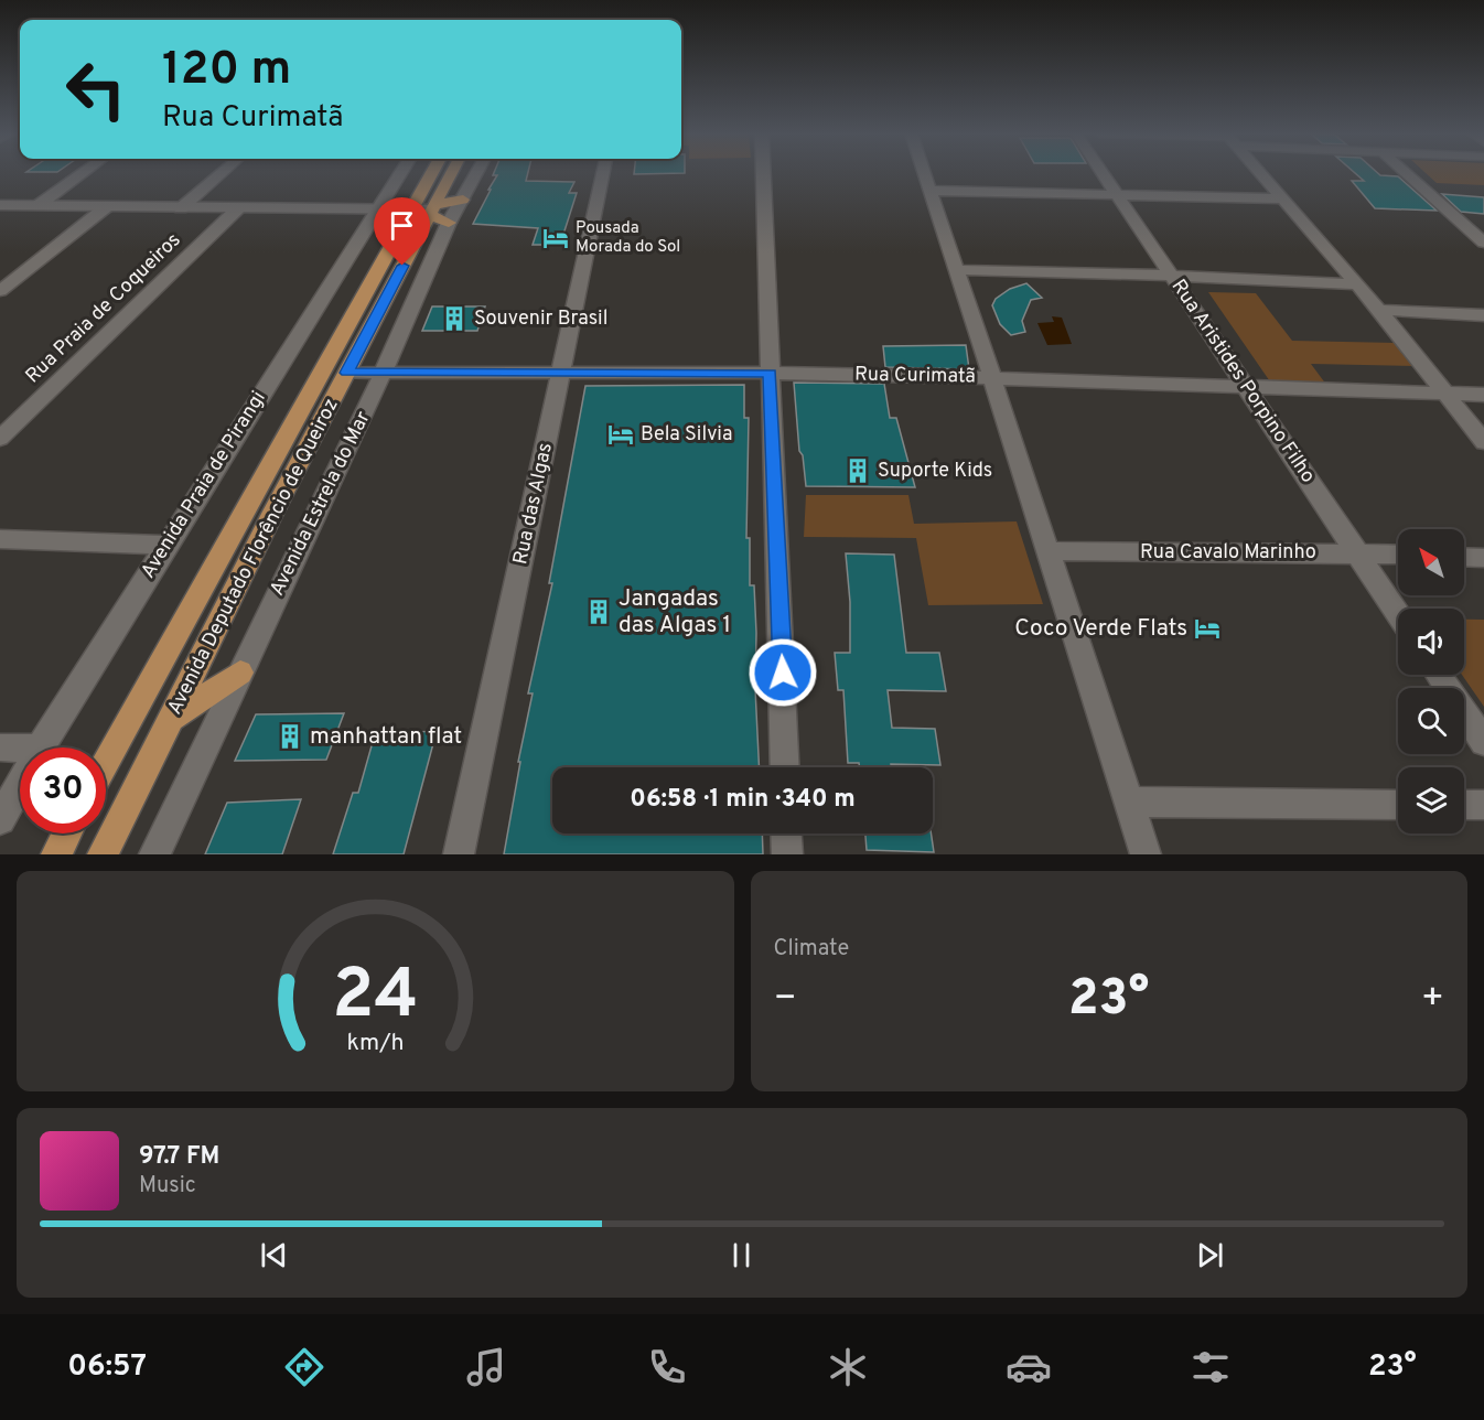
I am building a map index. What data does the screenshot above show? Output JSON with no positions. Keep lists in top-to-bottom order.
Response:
{
  "streets": {
    "main road": ["Avenida Deputado Florêncio de Queiroz"],
    "street": [
      "Rua Praia de Coqueiros",
      "Rua Curimatã",
      "Rua Aristides Porpino Filho",
      "Avenida Praia de Pirangi",
      "Avenida Estrela do Mar",
      "Rua das Algas",
      "Rua Cavalo Marinho"
    ]
  },
  "crossings": [
    ["Rua Curimatã", "Rua Aristides Porpino Filho"],
    ["Rua Curimatã", "Avenida Estrela do Mar"],
    ["Rua Curimatã", "Rua das Algas"],
    ["Rua Curimatã", "Avenida Deputado Florêncio de Queiroz"],
    ["Rua Aristides Porpino Filho", "Rua Cavalo Marinho"],
    ["Avenida Estrela do Mar", "Avenida Deputado Florêncio de Queiroz"]
  ],
  "places": {
    "hotel": ["Pousada Morada do Sol", "Bela Silvia", "Coco Verde Flats"],
    "building": [
      "Souvenir Brasil",
      "Suporte Kids",
      "Jangadas das Algas 1",
      "manhattan flat"
    ]
  },
  "north": "top left",
  "page": {
    "turn": ["120 m", "Rua Curimatã"],
    "limit": "30",
    "trip": "06:58 · 1 min · 340 m",
    "tile": "Climate",
    "heat": ["−", "23°", "+"],
    "song": ["97.7 FM", "Music"],
    "tabs": ["06:57", "23°"],
    "gauge": ["24", "km/h"]
  }
}
